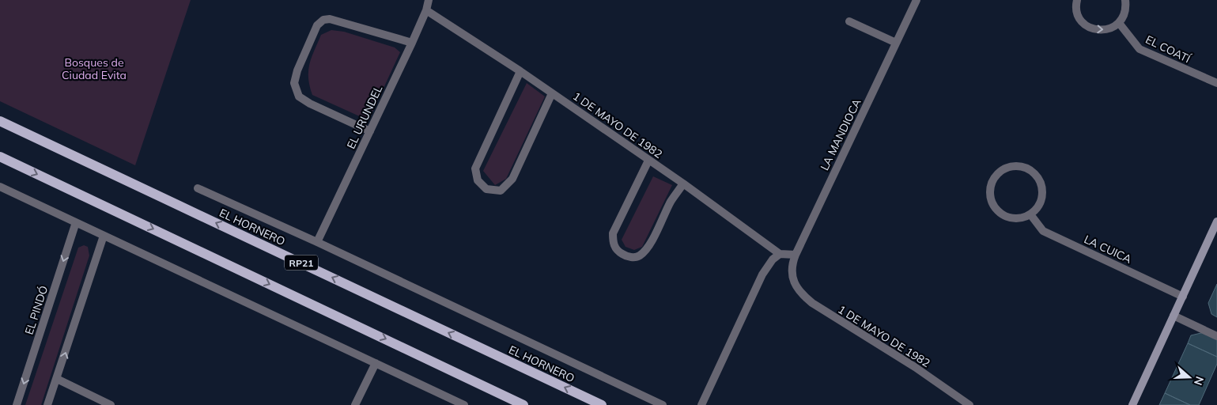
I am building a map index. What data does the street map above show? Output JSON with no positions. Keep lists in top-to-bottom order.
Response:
{
  "streets": {
    "main road": ["EL HORNERO", "RP21"],
    "street": [
      "EL COATÍ",
      "EL URUNDEL",
      "1 DE MAYO DE 1982",
      "LA MANDIOCA",
      "LA CUICA",
      "EL PINDÓ"
    ]
  },
  "crossings": [
    ["EL URUNDEL", "1 DE MAYO DE 1982"],
    ["EL URUNDEL", "EL HORNERO"],
    ["1 DE MAYO DE 1982", "LA MANDIOCA"]
  ],
  "parks": ["Bosques de Ciudad Evita"],
  "north": "right"
}
